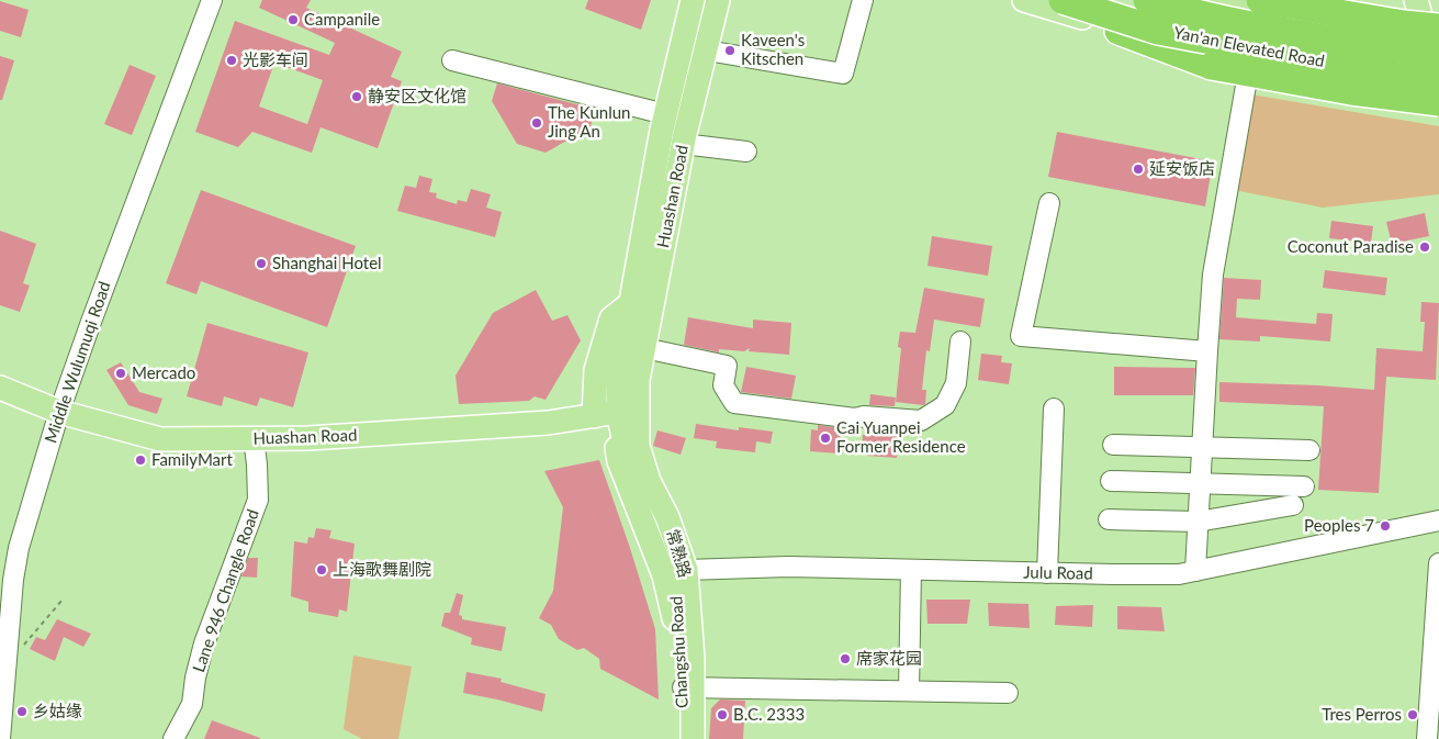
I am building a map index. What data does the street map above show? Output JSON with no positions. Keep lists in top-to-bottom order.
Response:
{
  "streets": {
    "highway": ["Yan'an Elevated Road"],
    "main road": ["Huashan Road", "常熟路", "Changshu Road"],
    "street": ["Middle Wulumuqi Road", "Julu Road", "Lane 946 Changle Road"]
  },
  "crossings": [
    ["Huashan Road", "Middle Wulumuqi Road"],
    ["Huashan Road", "常熟路"],
    ["Huashan Road", "Lane 946 Changle Road"],
    ["Huashan Road", "Changshu Road"],
    ["常熟路", "Julu Road"],
    ["常熟路", "Changshu Road"],
    ["Julu Road", "Changshu Road"]
  ],
  "places": [
    "Campanile",
    "Kaveen's Kitschen",
    "光影车间",
    "静安区文化馆",
    "The Kunlun Jing An",
    "延安饭店",
    "Coconut Paradise",
    "Shanghai Hotel",
    "Mercado",
    "Cai Yuanpei Former Residence",
    "FamilyMart",
    "Peoples 7",
    "上海歌舞剧院",
    "席家花园",
    "乡姑缘",
    "B.C. 2333",
    "Tres Perros"
  ]
}
